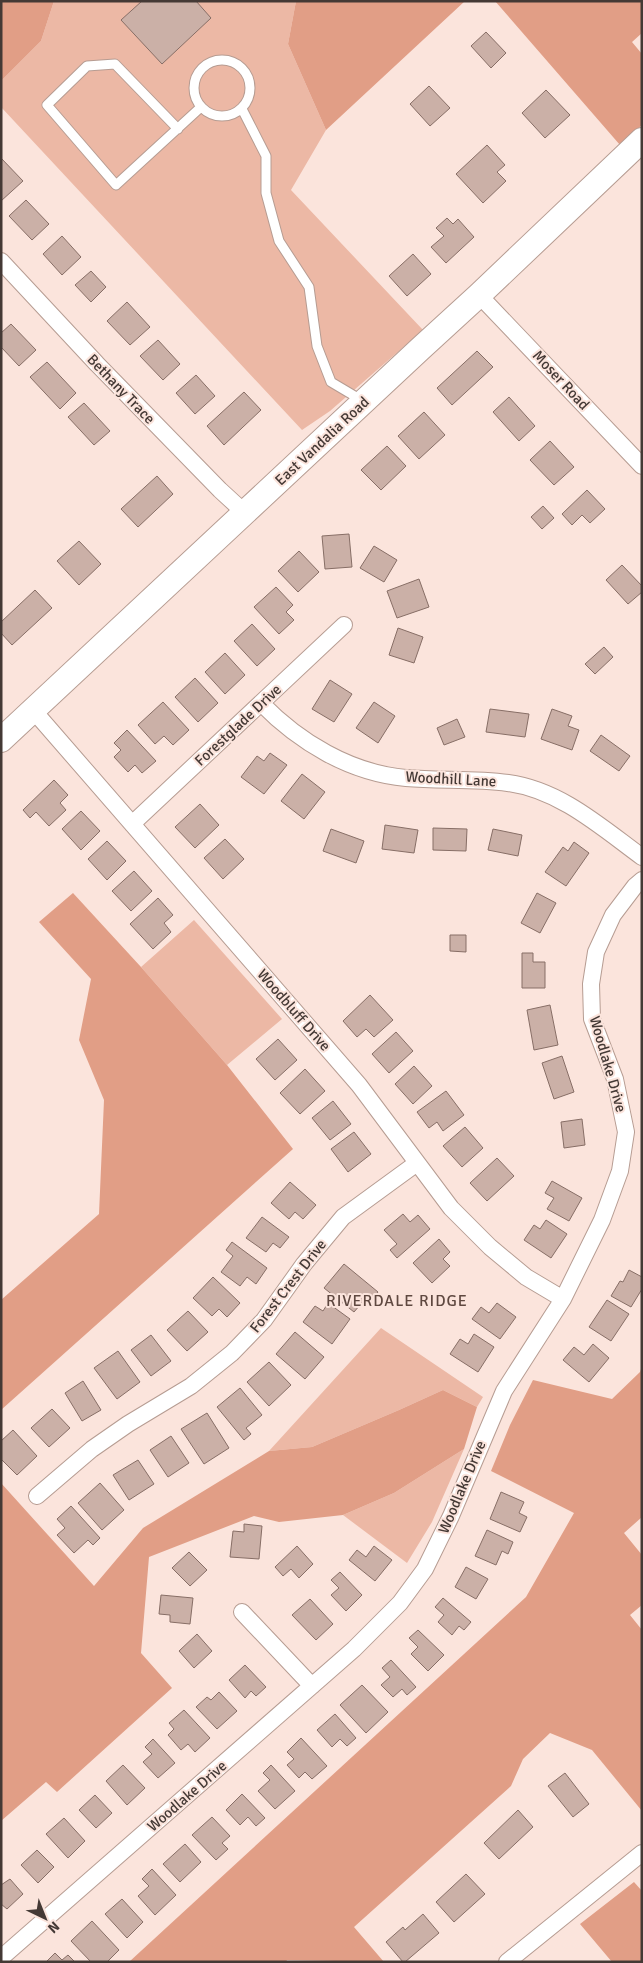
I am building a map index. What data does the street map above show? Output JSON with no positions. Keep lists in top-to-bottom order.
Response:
{
  "streets": {
    "street": [
      "Moser Road",
      "Bethany Trace",
      "East Vandalia Road",
      "Forestglade Drive",
      "Woodhill Lane",
      "Woodbluff Drive",
      "Woodlake Drive",
      "Forest Crest Drive"
    ]
  },
  "crossings": [
    ["Moser Road", "East Vandalia Road"],
    ["Bethany Trace", "East Vandalia Road"],
    ["East Vandalia Road", "Woodbluff Drive"],
    ["Forestglade Drive", "Woodhill Lane"],
    ["Forestglade Drive", "Woodbluff Drive"],
    ["Woodbluff Drive", "Woodlake Drive"],
    ["Woodbluff Drive", "Forest Crest Drive"]
  ],
  "districts": ["RIVERDALE RIDGE"],
  "north": "bottom right"
}
